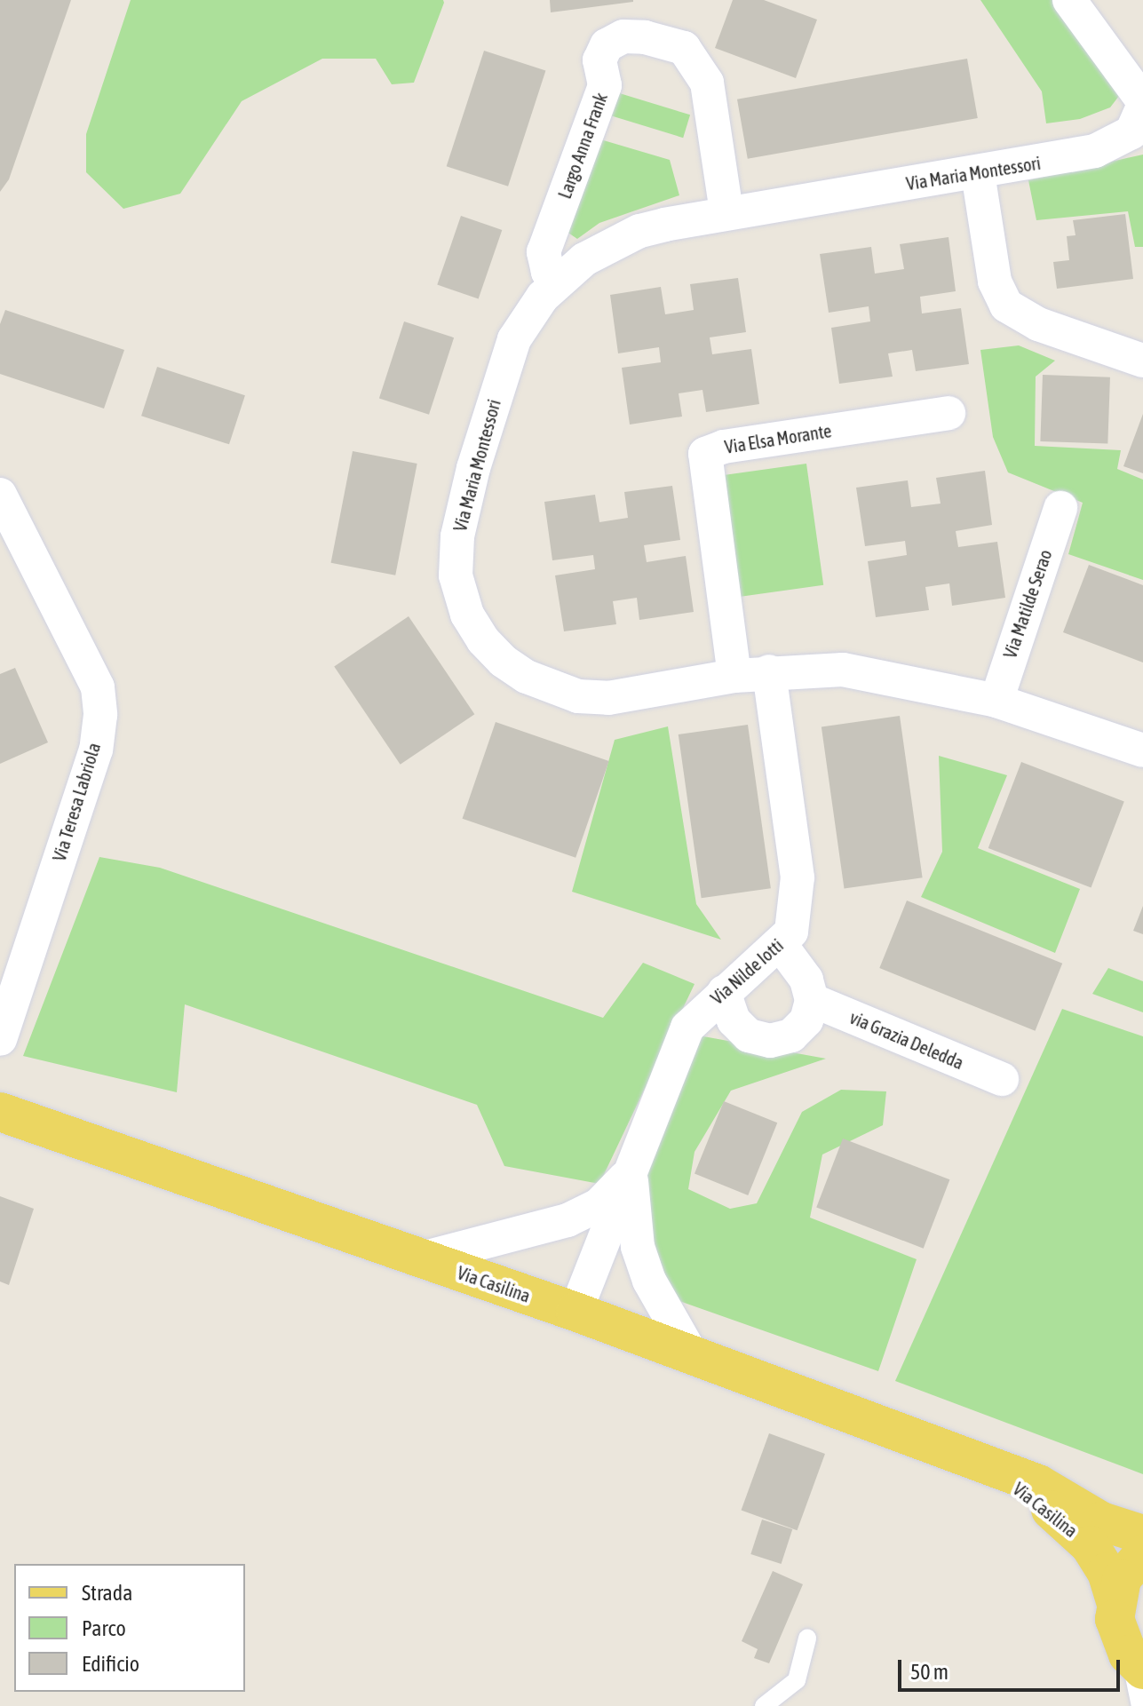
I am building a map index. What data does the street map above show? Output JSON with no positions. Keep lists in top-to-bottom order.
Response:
{
  "streets": {
    "main road": ["Via Casilina"],
    "street": [
      "Largo Anna Frank",
      "Via Maria Montessori",
      "Via Elsa Morante",
      "Via Matilde Serao",
      "Via Teresa Labriola",
      "Via Nilde Iotti",
      "via Grazia Deledda"
    ]
  },
  "crossings": [
    ["Largo Anna Frank", "Via Maria Montessori"],
    ["Via Maria Montessori", "Via Elsa Morante"],
    ["Via Maria Montessori", "Via Matilde Serao"],
    ["Via Maria Montessori", "Via Nilde Iotti"],
    ["Via Nilde Iotti", "via Grazia Deledda"],
    ["Via Nilde Iotti", "Via Casilina"]
  ],
  "legend": ["Strada", "Parco", "Edificio"],
  "scale_bar": "50 m"
}
